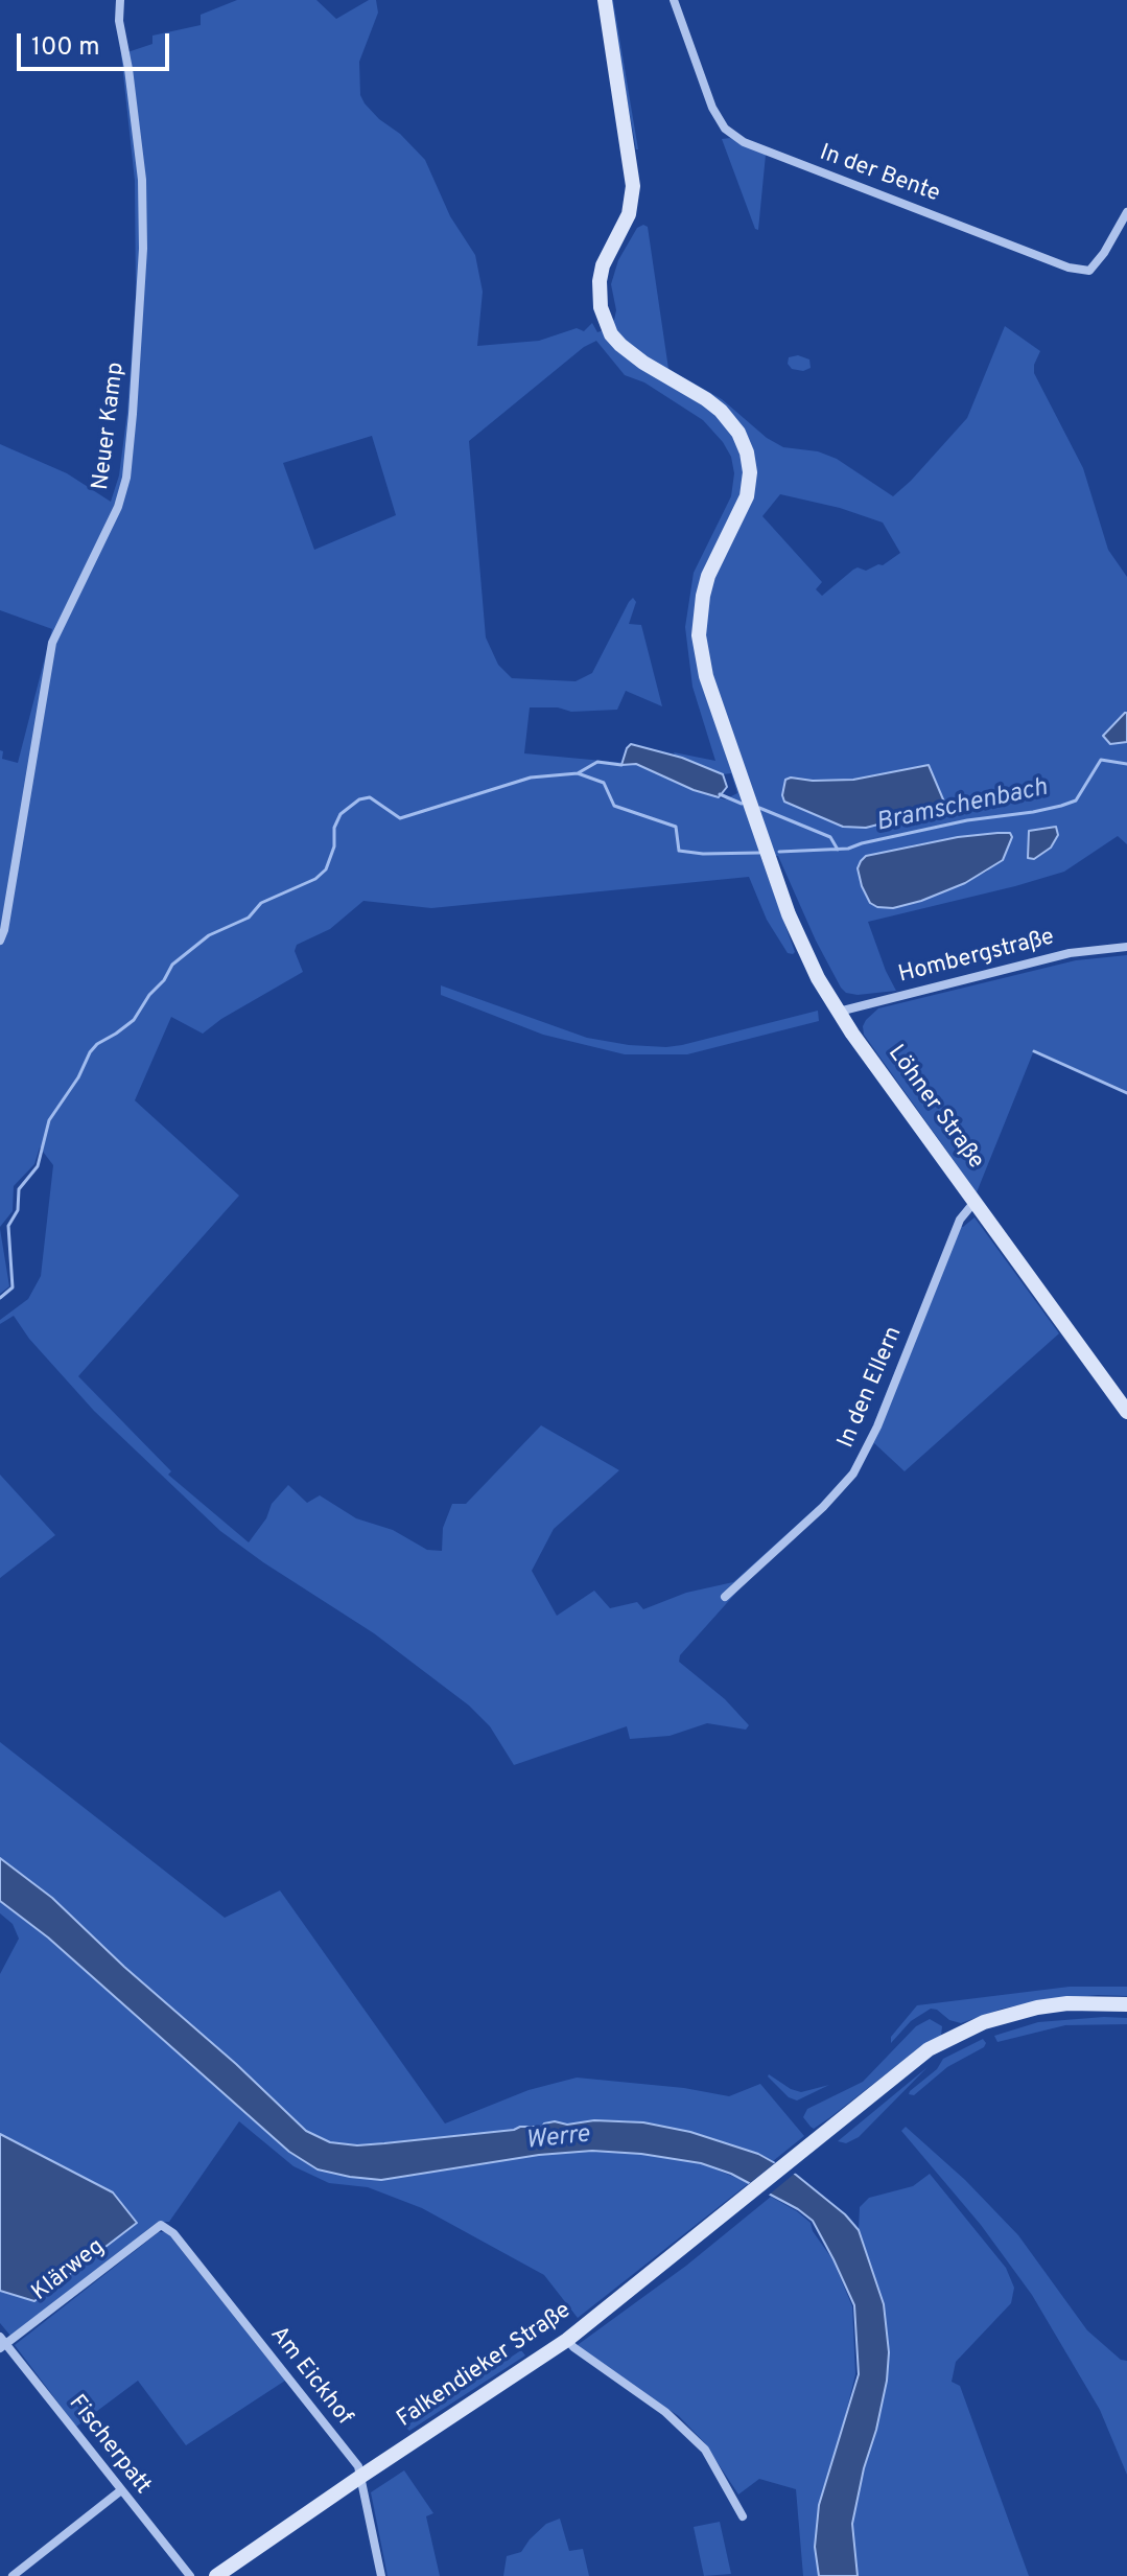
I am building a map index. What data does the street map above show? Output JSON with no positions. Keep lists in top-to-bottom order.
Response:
{
  "streets": {
    "main road": ["Löhner Straße", "Falkendieker Straße"],
    "street": [
      "In der Bente",
      "Neuer Kamp",
      "Hombergstraße",
      "In den Ellern",
      "Klärweg",
      "Am Eickhof",
      "Fischerpatt"
    ]
  },
  "crossings": [
    ["Hombergstraße", "Löhner Straße"],
    ["Löhner Straße", "In den Ellern"],
    ["Klärweg", "Am Eickhof"],
    ["Klärweg", "Fischerpatt"],
    ["Falkendieker Straße", "Am Eickhof"]
  ],
  "water": ["Bramschenbach", "Werre"],
  "scale_bar": "100 m"
}
